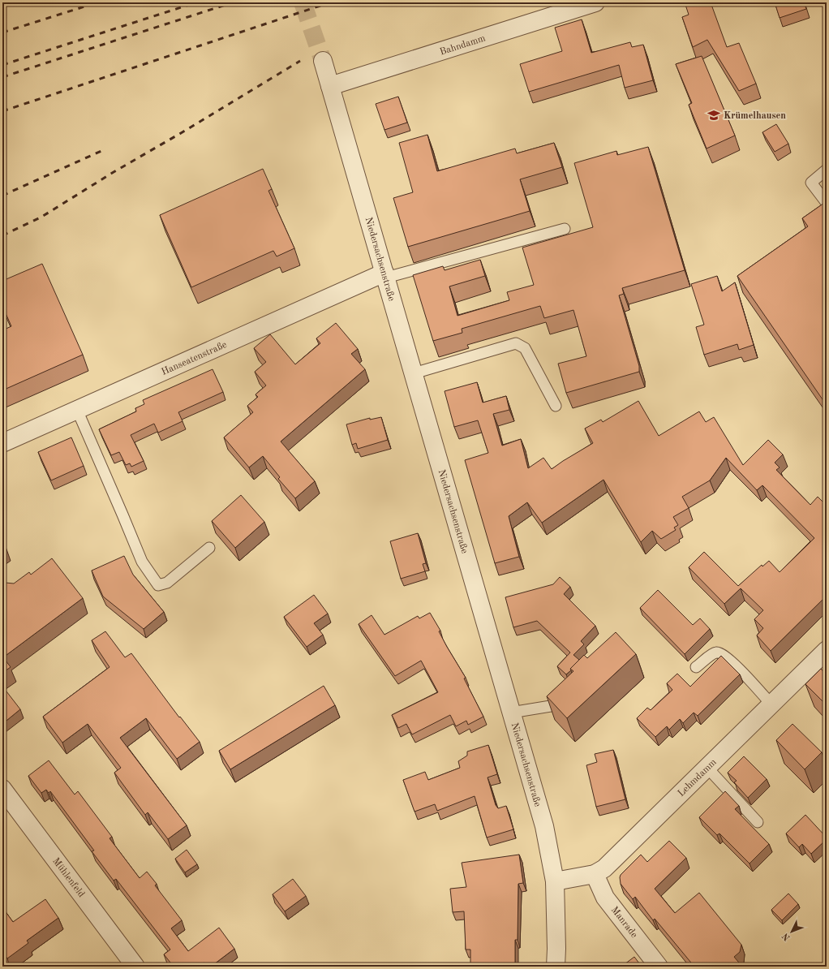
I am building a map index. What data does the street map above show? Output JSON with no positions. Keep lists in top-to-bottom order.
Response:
{
  "streets": {
    "street": [
      "Bahndamm",
      "Niedersachsenstraße",
      "Hanseatenstraße",
      "Lehmdamm",
      "Mühlenfeld",
      "Manrade"
    ]
  },
  "crossings": [
    ["Bahndamm", "Niedersachsenstraße"],
    ["Niedersachsenstraße", "Hanseatenstraße"],
    ["Niedersachsenstraße", "Lehmdamm"],
    ["Lehmdamm", "Manrade"]
  ],
  "places": {
    "school or university": ["Krümelhausen"]
  },
  "north": "bottom left"
}
